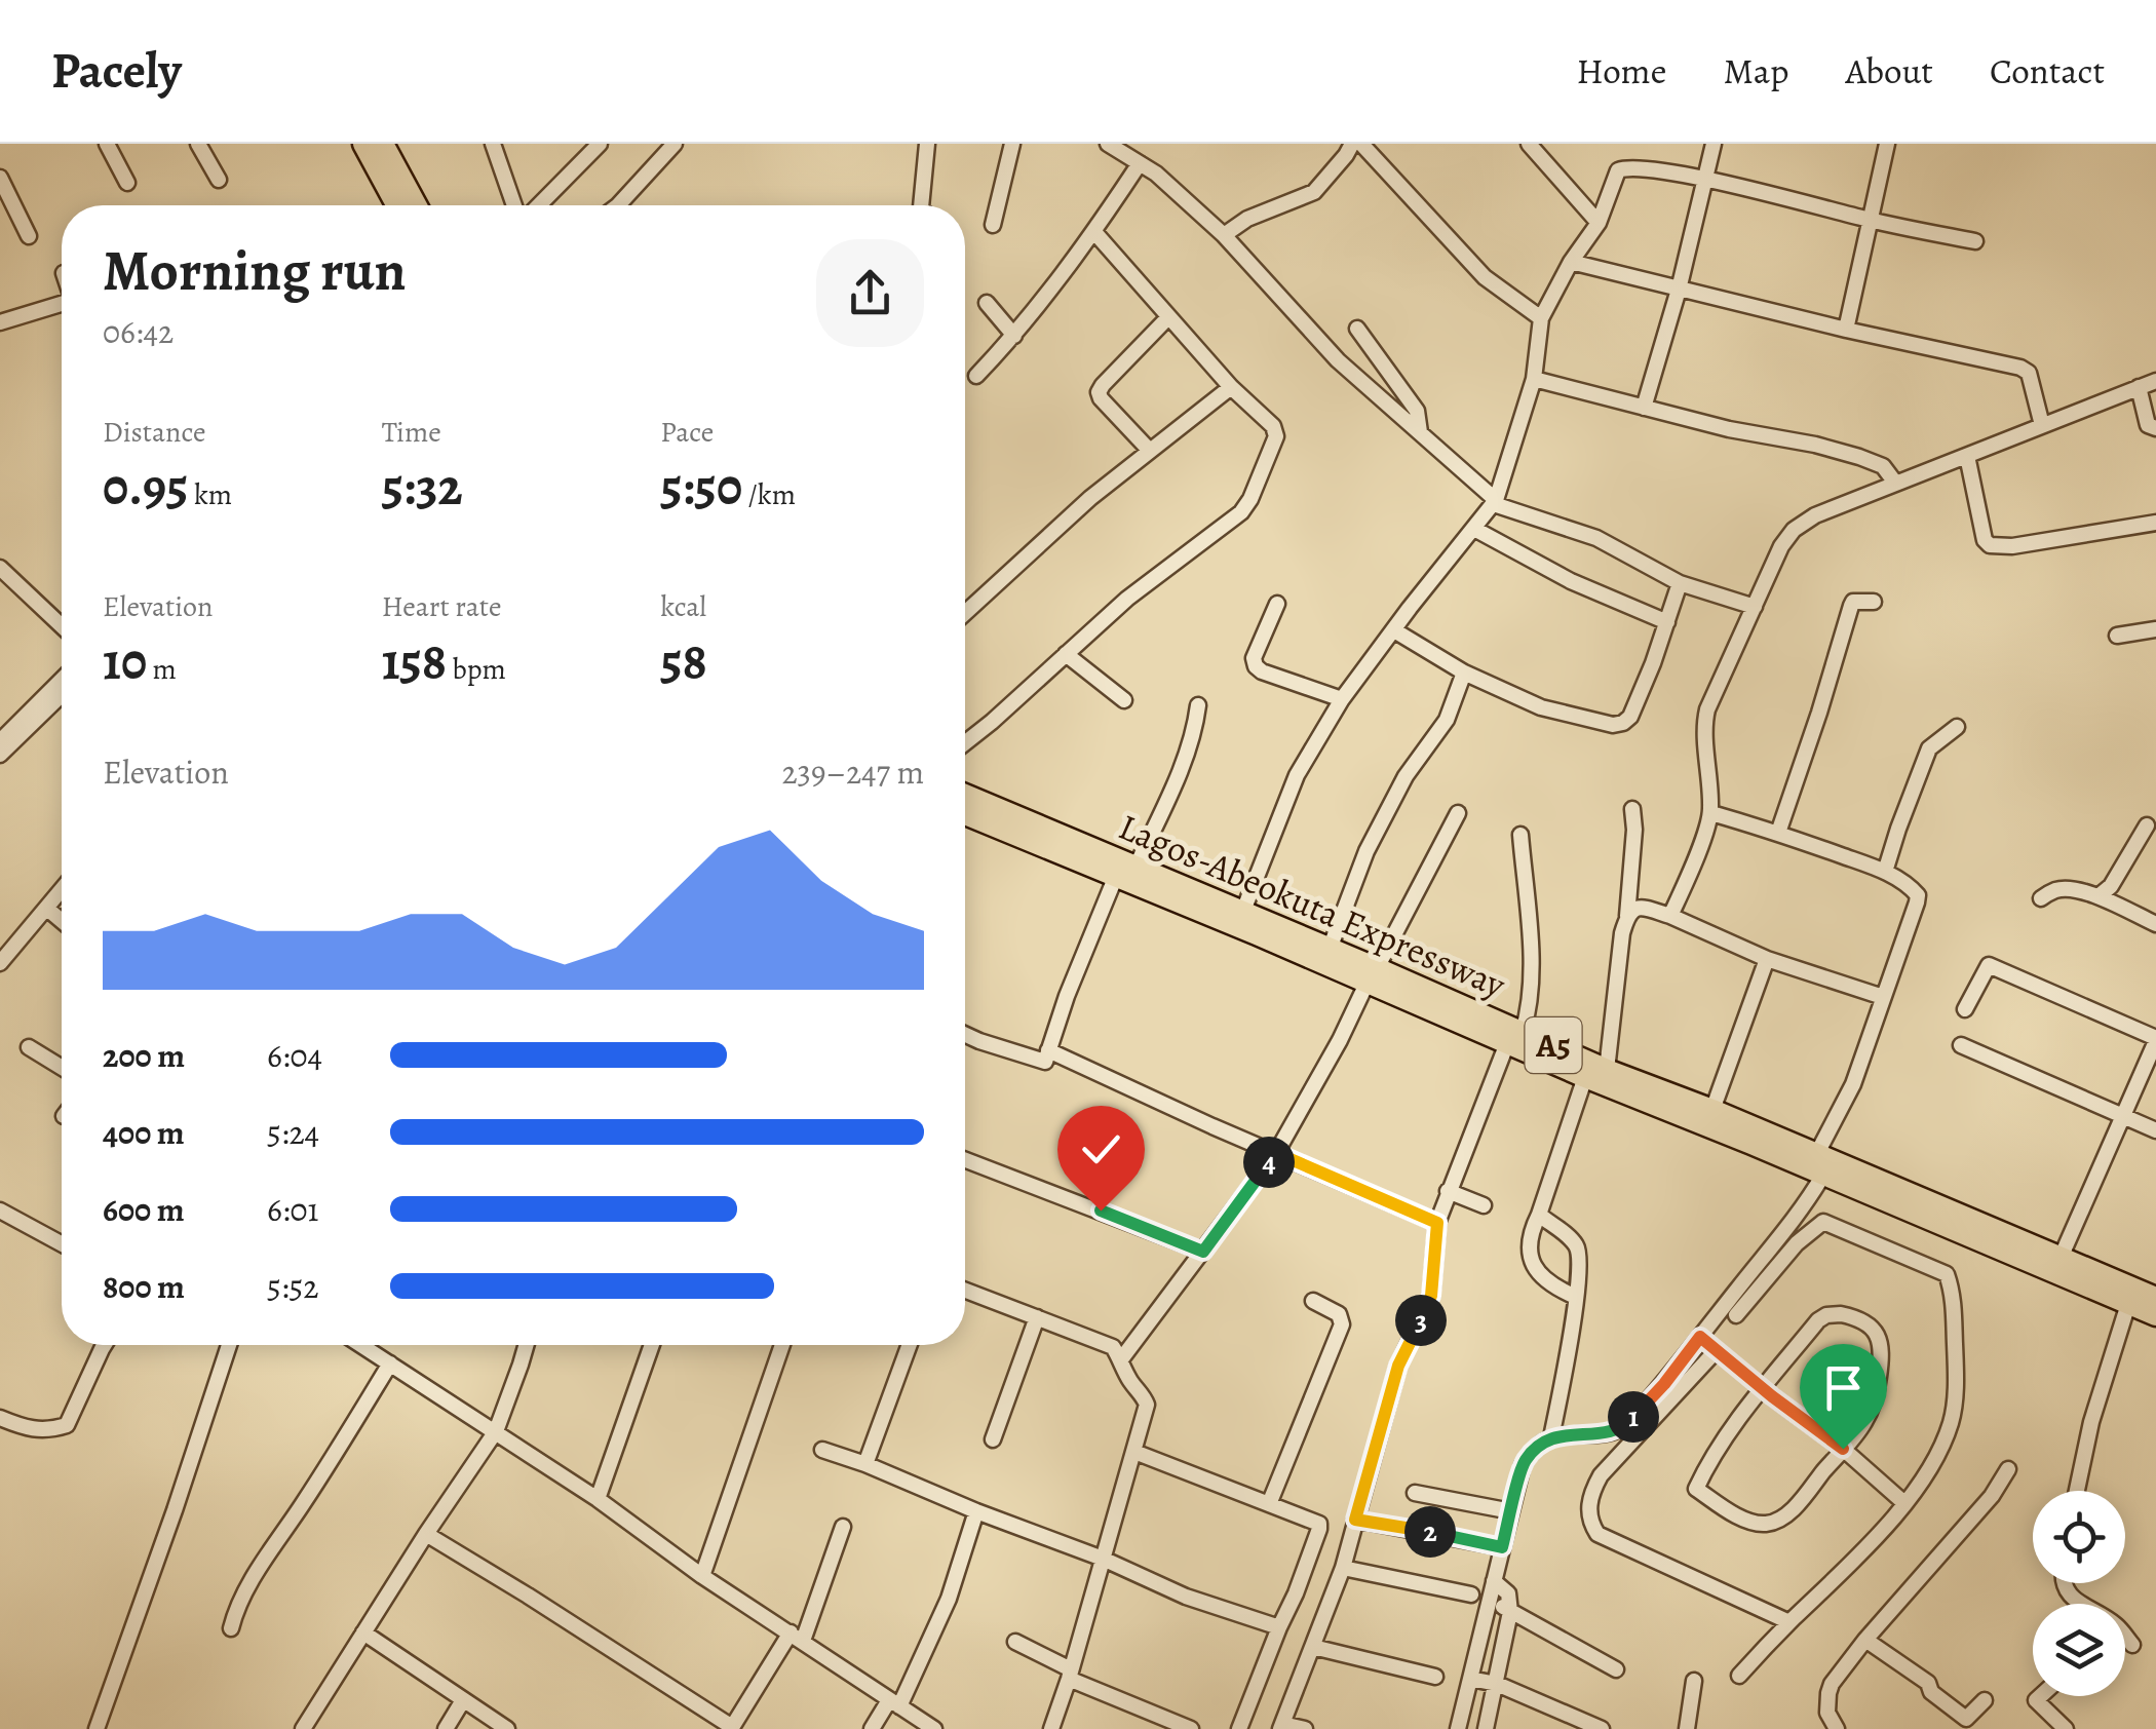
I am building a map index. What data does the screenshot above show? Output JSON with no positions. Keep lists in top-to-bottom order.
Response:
{
  "streets": {
    "highway": ["Lagos-Abeokuta Expressway", "A5"]
  },
  "page": {
    "header": "Pacely",
    "nav": [
      "Home",
      "Map",
      "About",
      "Contact"
    ],
    "heading": ["Morning run", "06:42"],
    "stats": [
      ["Distance", "0.95 km"],
      ["Time", "5:32"],
      ["Pace", "5:50 /km"],
      ["Elevation", "10 m"],
      ["Heart rate", "158 bpm"],
      ["kcal", "58"]
    ],
    "chart": ["Elevation", "239–247 m"],
    "list": [
      {
        "name": "200 m",
        "note": "6:04"
      },
      {
        "name": "400 m",
        "note": "5:24"
      },
      {
        "name": "600 m",
        "note": "6:01"
      },
      {
        "name": "800 m",
        "note": "5:52"
      }
    ],
    "pins": [
      "4",
      "3",
      "1",
      "2"
    ]
  }
}
